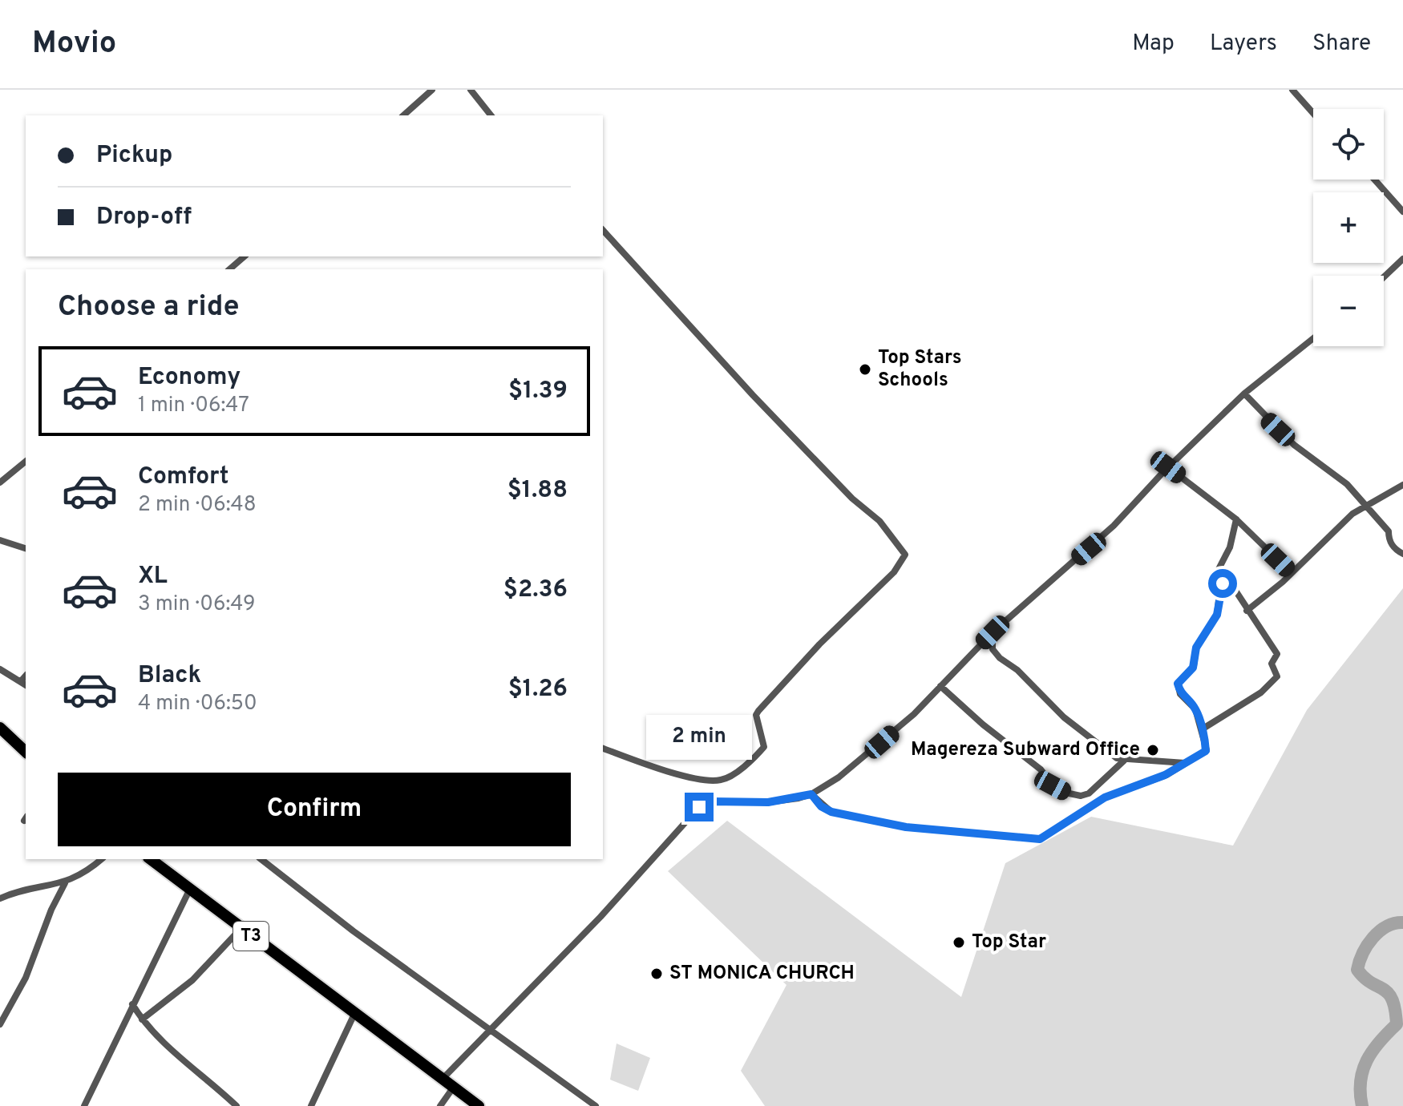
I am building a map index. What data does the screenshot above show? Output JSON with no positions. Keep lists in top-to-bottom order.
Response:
{
  "streets": {
    "highway": ["T3"]
  },
  "places": [
    "Top Stars Schools",
    "Magereza Subward Office",
    "Top Star",
    "ST MONICA CHURCH"
  ],
  "page": {
    "header": "Movio",
    "nav": ["Map", "Layers", "Share"],
    "map_buttons": ["+", "−"],
    "banner": ["Pickup", "Drop-off"],
    "heading": "Choose a ride",
    "list": [
      {
        "name": "Economy",
        "note": "1 min · 06:47",
        "value": "$1.39"
      },
      {
        "name": "Comfort",
        "note": "2 min · 06:48",
        "value": "$1.88"
      },
      {
        "name": "XL",
        "note": "3 min · 06:49",
        "value": "$2.36"
      },
      {
        "name": "Black",
        "note": "4 min · 06:50",
        "value": "$1.26"
      }
    ],
    "bubble": "2 min",
    "buttons": "Confirm"
  }
}
